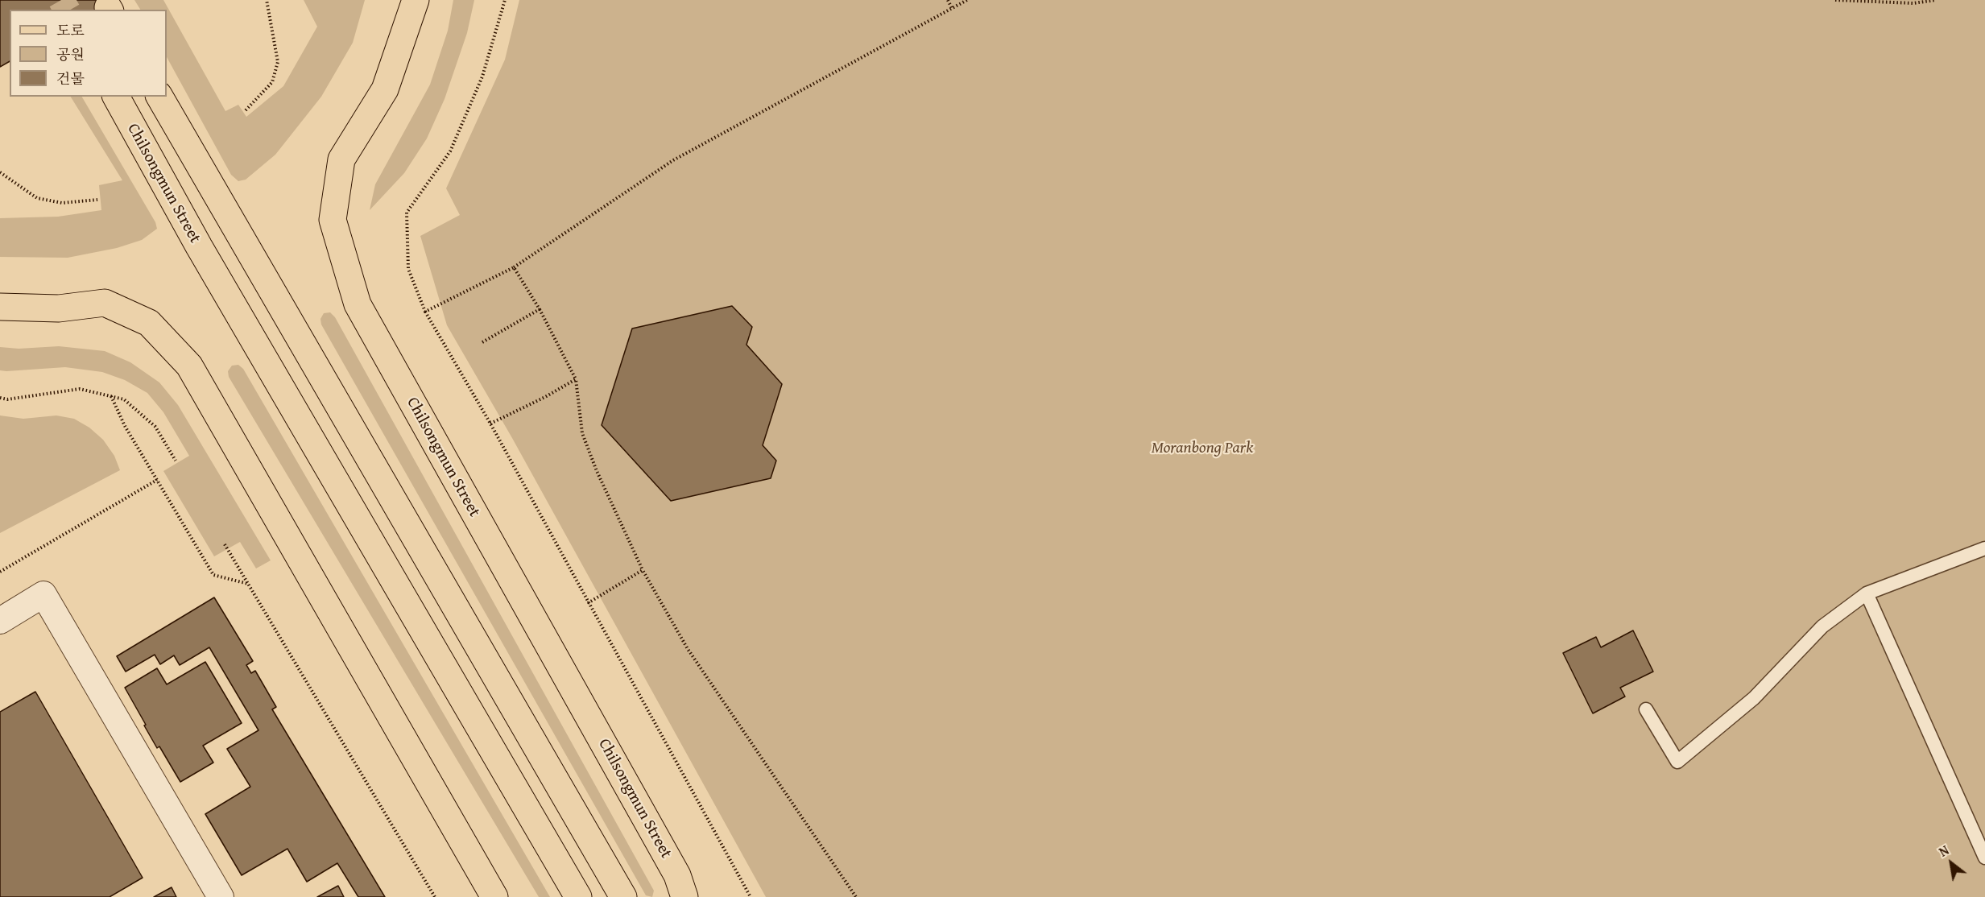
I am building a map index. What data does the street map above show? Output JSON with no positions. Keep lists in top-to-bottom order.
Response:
{
  "streets": {
    "main road": ["Chilsongmun Street"]
  },
  "parks": ["Moranbong Park"],
  "legend": ["도로", "공원", "건물"],
  "north": "top left"
}
